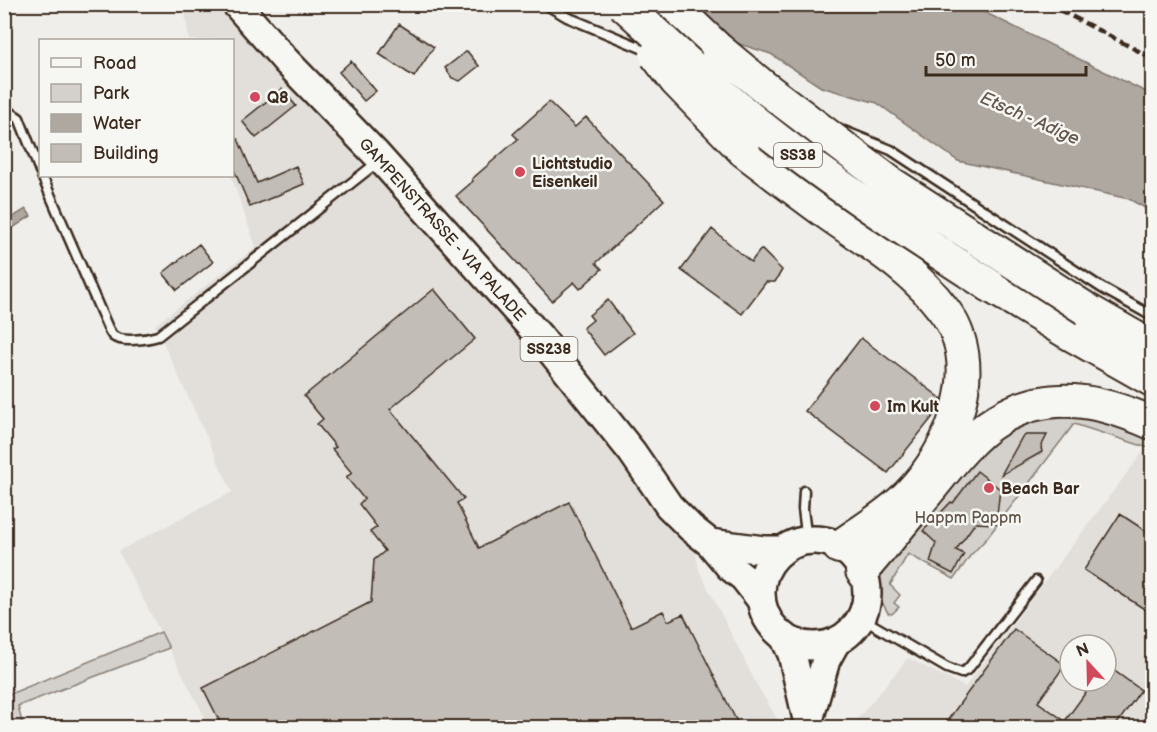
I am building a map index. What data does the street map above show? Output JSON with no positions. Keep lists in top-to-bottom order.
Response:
{
  "streets": {
    "highway": ["SS38"],
    "main road": ["GAMPENSTRASSE - VIA PALADE", "SS238"]
  },
  "crossings": [
    ["GAMPENSTRASSE - VIA PALADE", "SS238"]
  ],
  "water": ["Etsch - Adige"],
  "parks": ["Happm Pappm"],
  "places": [
    "Q8",
    "Lichtstudio Eisenkeil",
    "Im Kult",
    "Beach Bar"
  ],
  "legend": [
    "Road",
    "Park",
    "Water",
    "Building"
  ],
  "scale_bar": "50 m",
  "north": "top"
}
